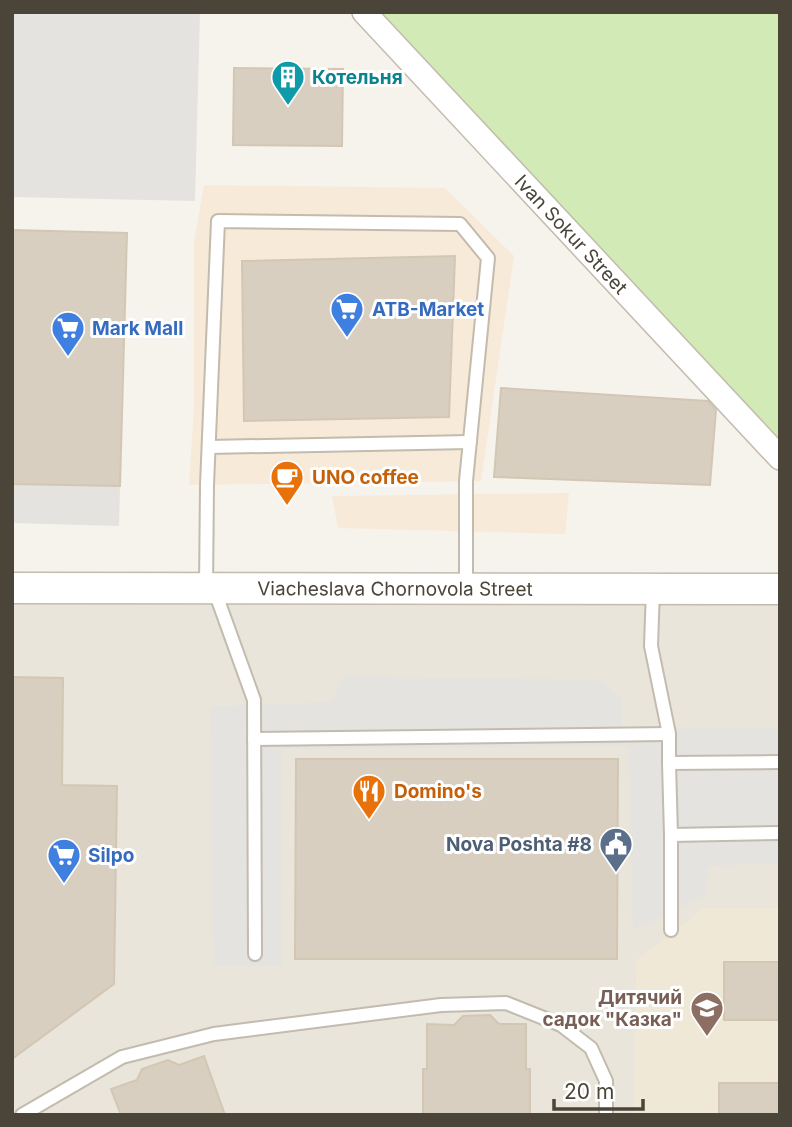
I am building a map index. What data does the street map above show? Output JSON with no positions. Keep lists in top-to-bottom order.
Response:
{
  "streets": {
    "street": ["Ivan Sokur Street", "Viacheslava Chornovola Street"]
  },
  "places": {
    "building": ["Котельня"],
    "supermarket": ["ATB-Market", "Mark Mall", "Silpo"],
    "cafe": ["UNO coffee"],
    "restaurant": ["Domino's"],
    "public building": ["Nova Poshta #8"],
    "school or university": ["Дитячий садок \"Казка\""]
  },
  "scale_bar": "20 m"
}
